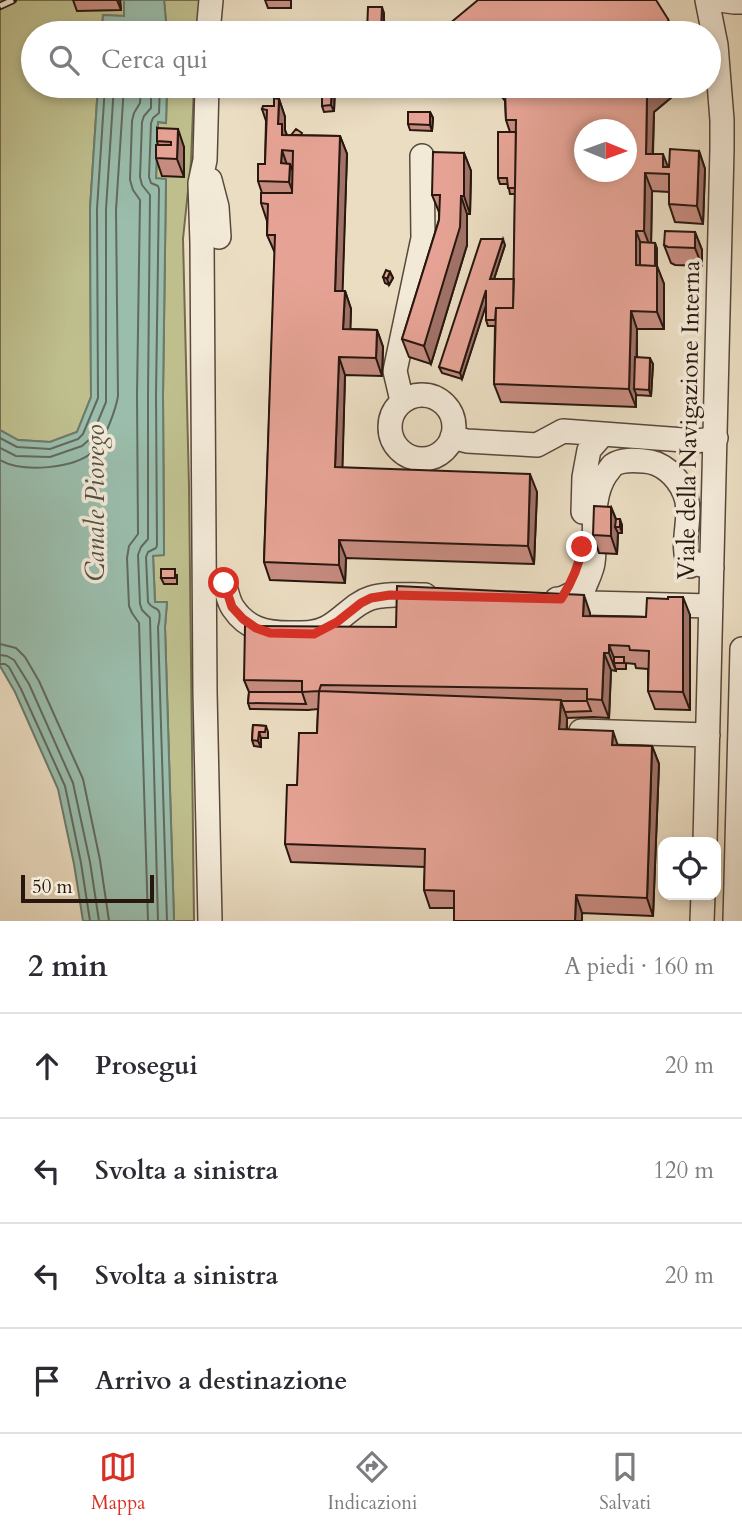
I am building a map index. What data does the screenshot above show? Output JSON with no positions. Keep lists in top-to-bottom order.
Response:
{
  "streets": {
    "street": ["Viale della Navigazione Interna"]
  },
  "water": ["Canale Piovego"],
  "scale_bar": "50 m",
  "north": "right",
  "page": {
    "search": "Cerca qui",
    "scale": "50 m",
    "heading": ["2 min", "A piedi · 160 m"],
    "list": [
      ["Prosegui", "20 m"],
      ["Svolta a sinistra", "120 m"],
      ["Svolta a sinistra", "20 m"],
      "Arrivo a destinazione"
    ],
    "nav": ["Mappa", "Indicazioni", "Salvati"]
  }
}
